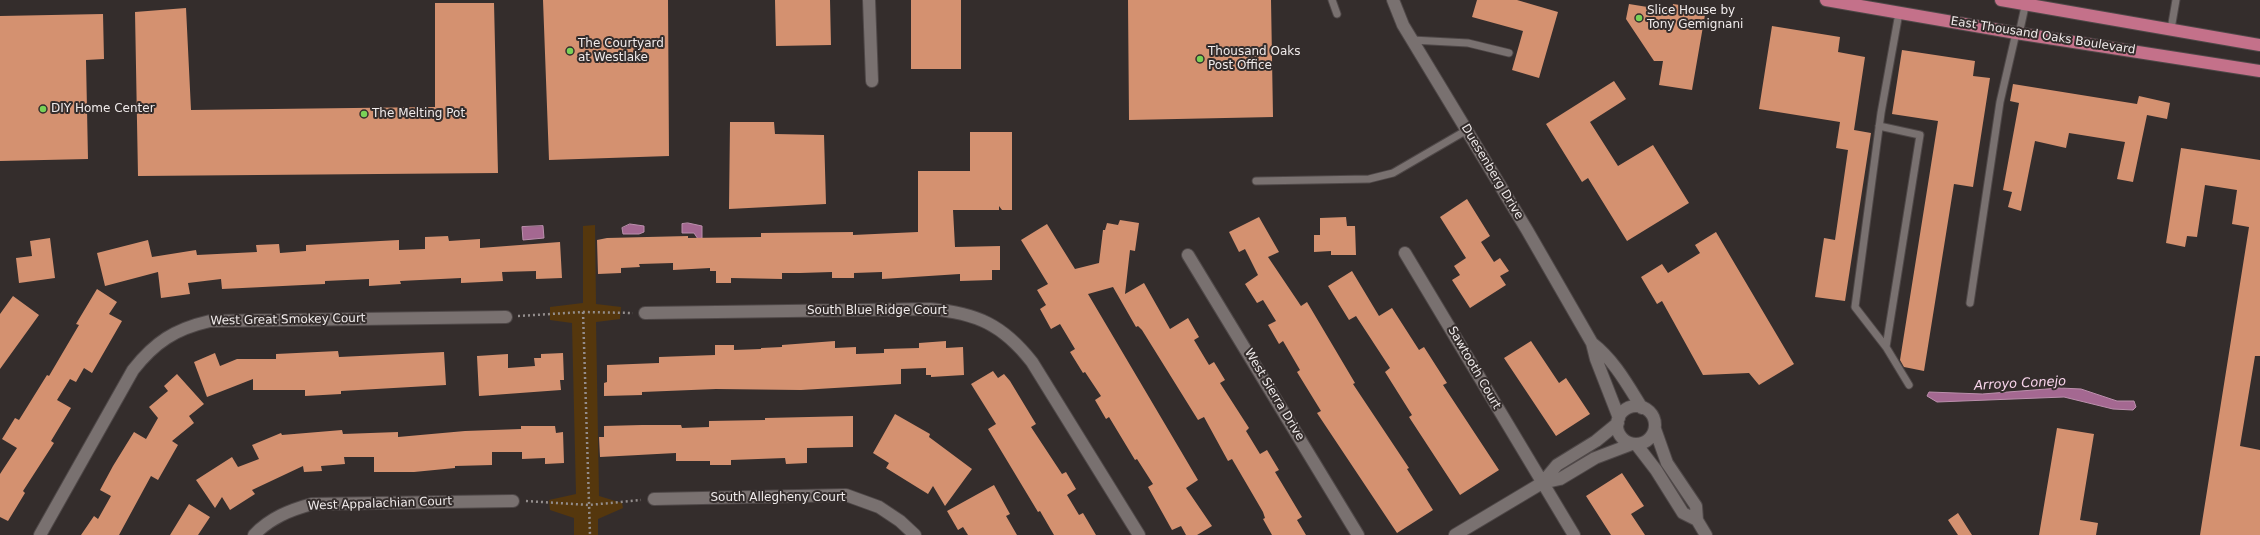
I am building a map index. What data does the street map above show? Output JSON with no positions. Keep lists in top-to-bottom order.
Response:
{
  "streets": {
    "main road": ["East Thousand Oaks Boulevard"],
    "street": [
      "Duesenberg Drive",
      "South Blue Ridge Court",
      "West Great Smokey Court",
      "Sawtooth Court",
      "West Sierra Drive",
      "South Allegheny Court",
      "West Appalachian Court"
    ]
  },
  "water": ["Arroyo Conejo"],
  "places": [
    "Slice House by Tony Gemignani",
    "The Courtyard at Westlake",
    "Thousand Oaks Post Office",
    "DIY Home Center",
    "The Melting Pot"
  ]
}
